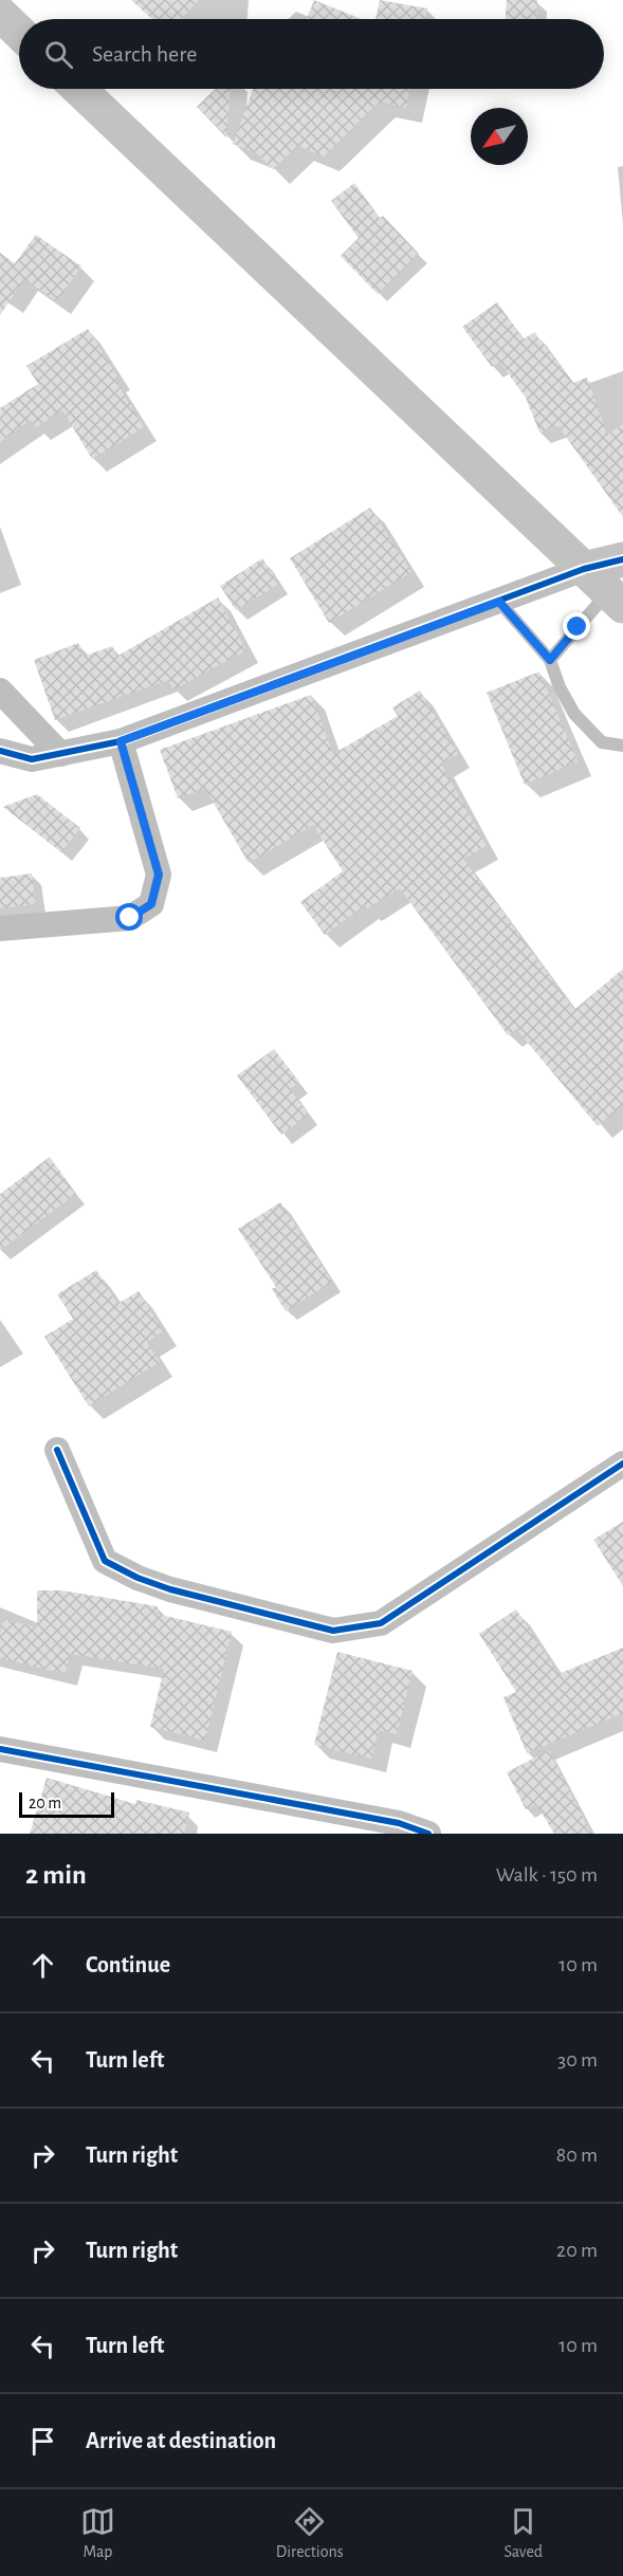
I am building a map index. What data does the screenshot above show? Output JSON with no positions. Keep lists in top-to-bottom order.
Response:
{
  "scale_bar": "20 m",
  "north": "bottom left",
  "page": {
    "search": "Search here",
    "scale": "20 m",
    "heading": ["2 min", "Walk · 150 m"],
    "list": [
      ["Continue", "10 m"],
      ["Turn left", "30 m"],
      ["Turn right", "80 m"],
      ["Turn right", "20 m"],
      ["Turn left", "10 m"],
      "Arrive at destination"
    ],
    "nav": ["Map", "Directions", "Saved"]
  }
}
